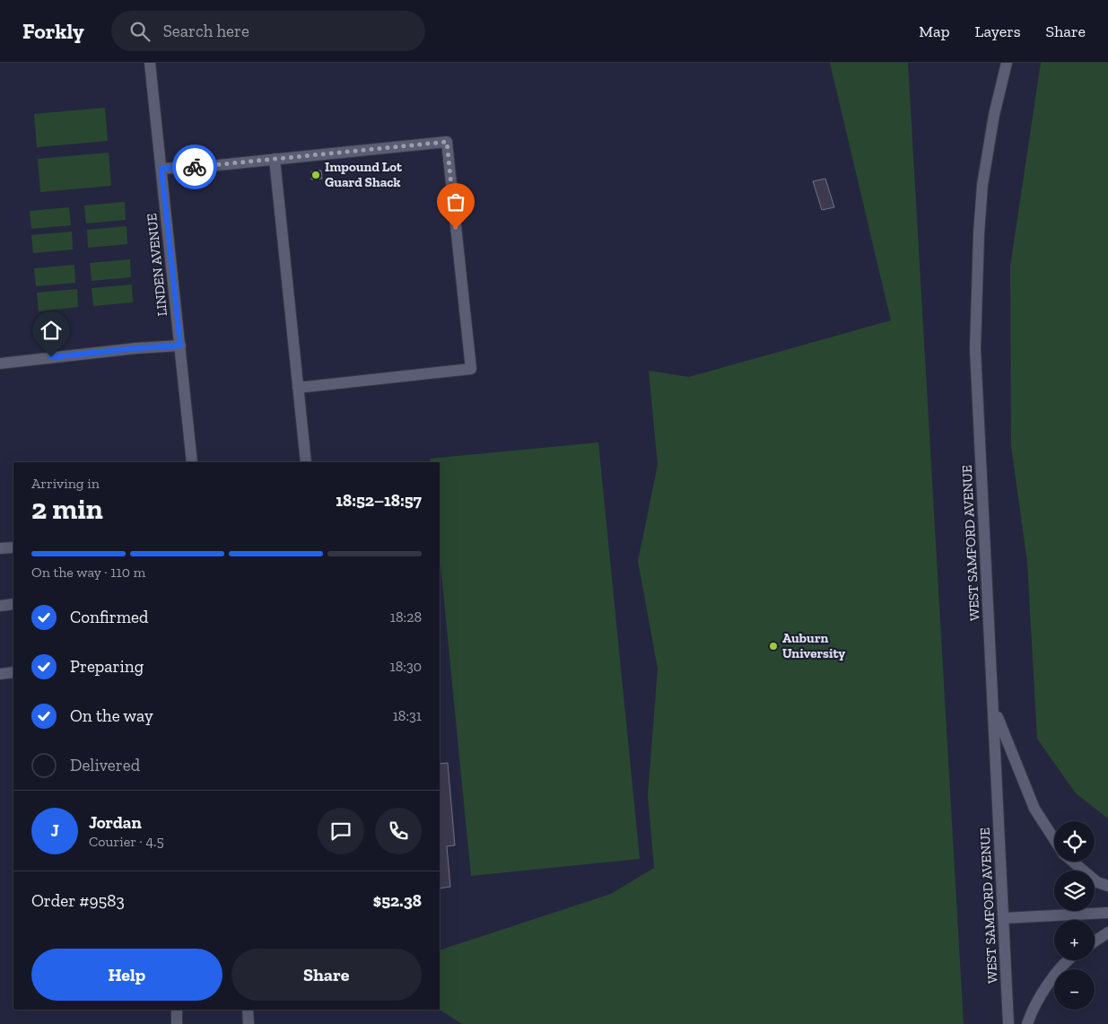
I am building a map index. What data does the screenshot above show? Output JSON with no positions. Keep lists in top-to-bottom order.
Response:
{
  "streets": {
    "street": ["LINDEN AVENUE", "WEST SAMFORD AVENUE"]
  },
  "places": ["Impound Lot Guard Shack", "Auburn University"],
  "page": {
    "header": "Forkly",
    "search": "Search here",
    "nav": ["Map", "Layers", "Share"],
    "heading": ["2 min", "Arriving in", "18:52–18:57"],
    "panel": [
      "Jordan",
      "Courier · 4.5",
      "Order #9583",
      "$52.38"
    ],
    "bar": "On the way · 110 m",
    "list": [
      ["Confirmed", "18:28"],
      ["Preparing", "18:30"],
      ["On the way", "18:31"],
      "Delivered"
    ],
    "round": "J",
    "map_buttons": ["+", "−"],
    "buttons": ["Help", "Share"]
  }
}
